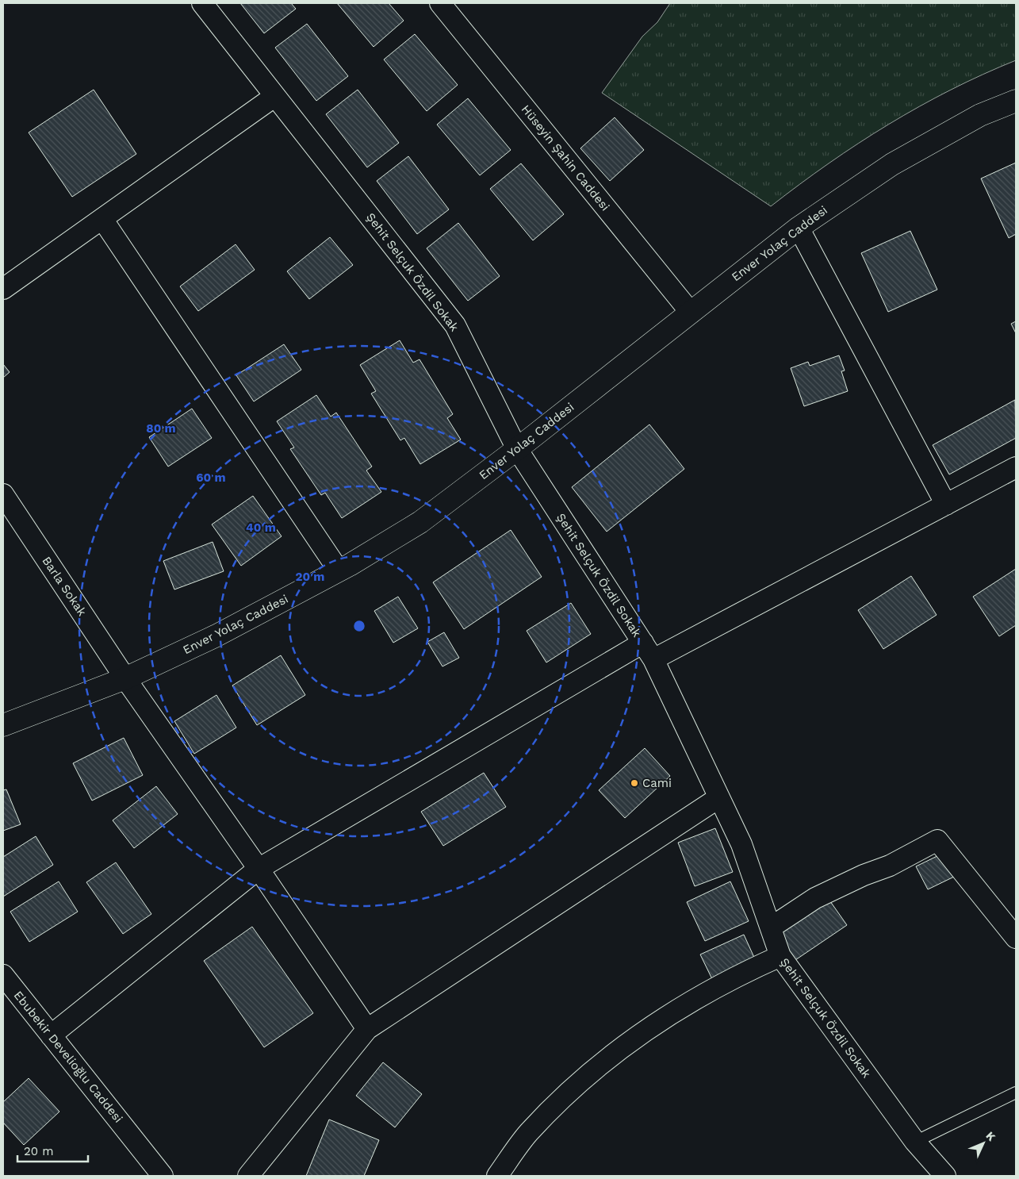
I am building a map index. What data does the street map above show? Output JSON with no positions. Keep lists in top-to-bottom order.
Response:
{
  "streets": {
    "street": [
      "Hüseyin Şahin Caddesi",
      "Enver Yolaç Caddesi",
      "Şehit Selçuk Özdil Sokak",
      "Barla Sokak",
      "Ebubekir Develioğlu Caddesi"
    ]
  },
  "crossings": [
    ["Hüseyin Şahin Caddesi", "Enver Yolaç Caddesi"],
    ["Enver Yolaç Caddesi", "Şehit Selçuk Özdil Sokak"],
    ["Enver Yolaç Caddesi", "Barla Sokak"]
  ],
  "places": ["Cami"],
  "scale_bar": "20 m",
  "north": "top right",
  "rings": [
    "80 m",
    "60 m",
    "40 m",
    "20 m"
  ]
}
